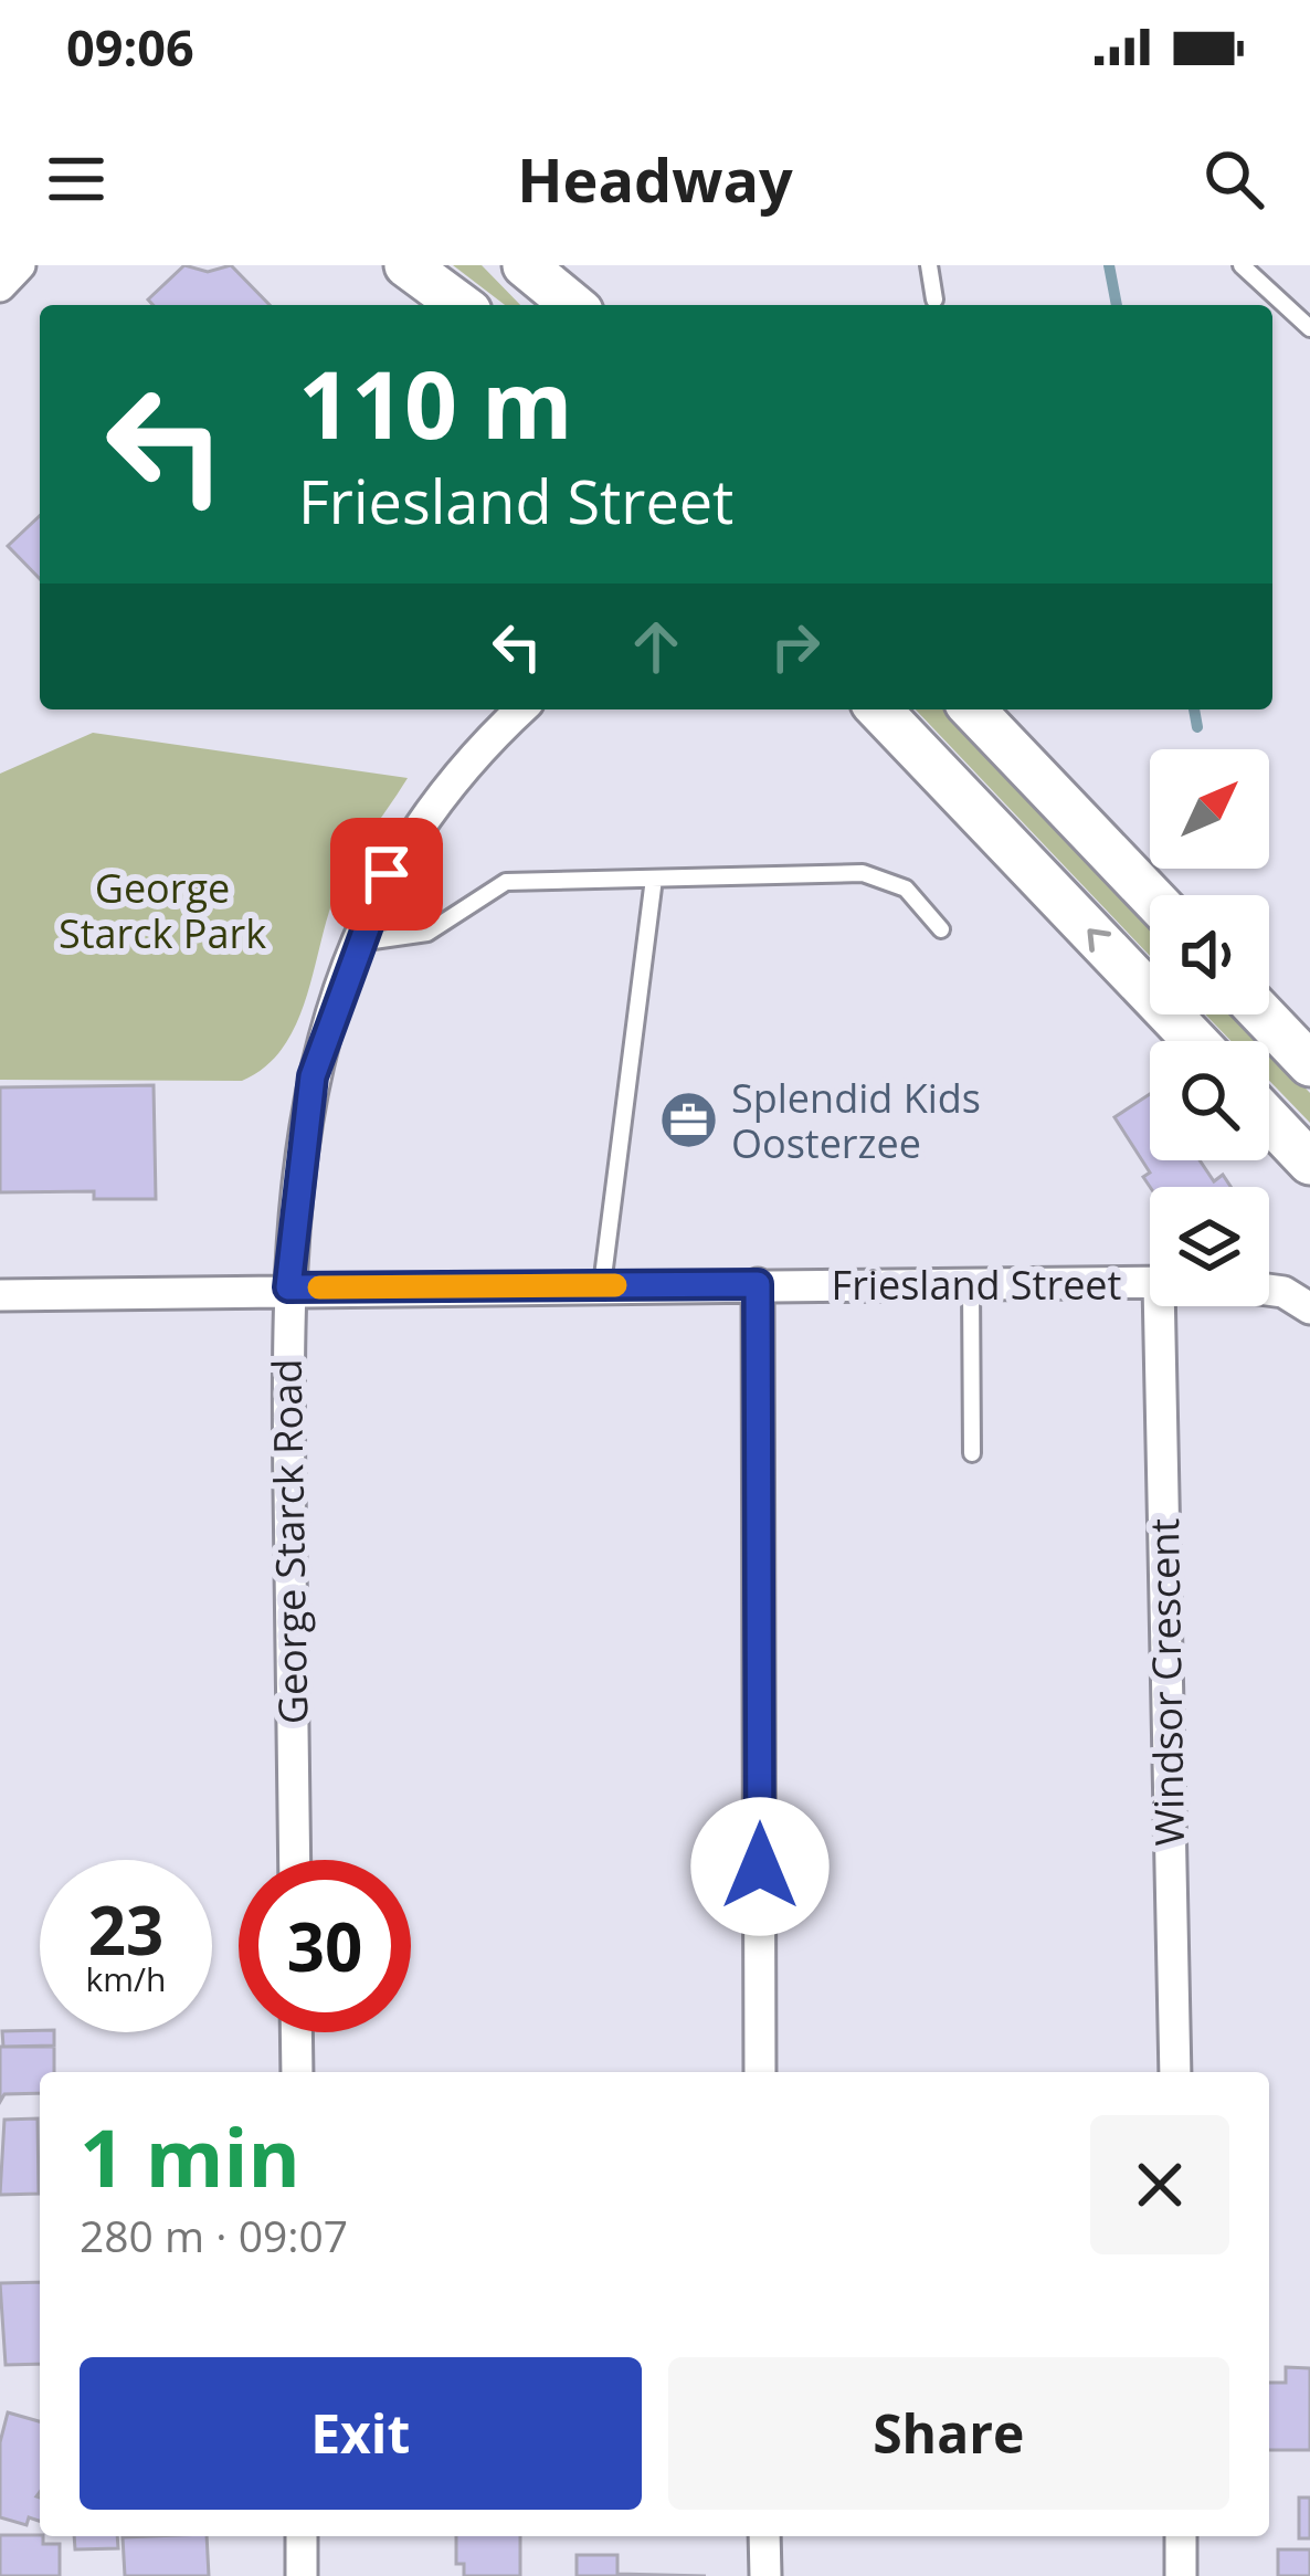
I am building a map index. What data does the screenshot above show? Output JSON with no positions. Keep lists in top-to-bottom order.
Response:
{
  "streets": {
    "street": ["Friesland Street", "George Starck Road", "Windsor Crescent"]
  },
  "crossings": [
    ["Friesland Street", "George Starck Road"]
  ],
  "parks": ["George Starck Park"],
  "places": {
    "office": ["Splendid Kids Oosterzee"]
  },
  "north": "top right",
  "page": {
    "status": "09:06",
    "header": "Headway",
    "turn": ["110 m", "Friesland Street"],
    "speed": "23 km/h",
    "limit": "30",
    "heading": ["1 min", "280 m · 09:07"],
    "buttons": ["Exit", "Share"]
  }
}
